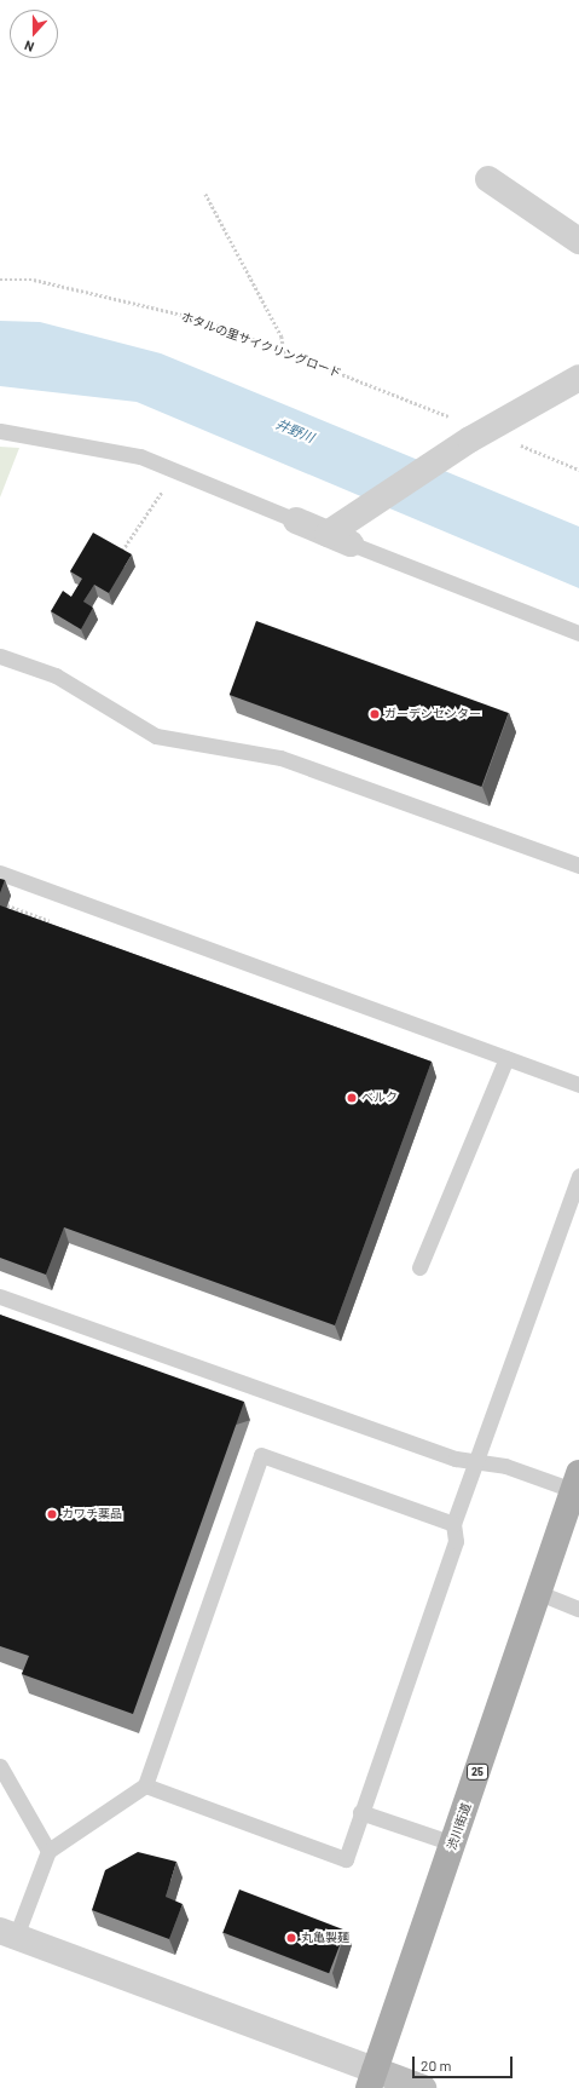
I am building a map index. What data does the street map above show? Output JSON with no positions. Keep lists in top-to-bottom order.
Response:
{
  "streets": {
    "main road": ["25", "渋川街道"],
    "path": ["ホタルの里サイクリングロード"]
  },
  "water": ["井野川"],
  "places": [
    "ガーデンセンター",
    "ベルク",
    "カワチ薬品",
    "丸亀製麺"
  ],
  "scale_bar": "20 m",
  "north": "bottom"
}
